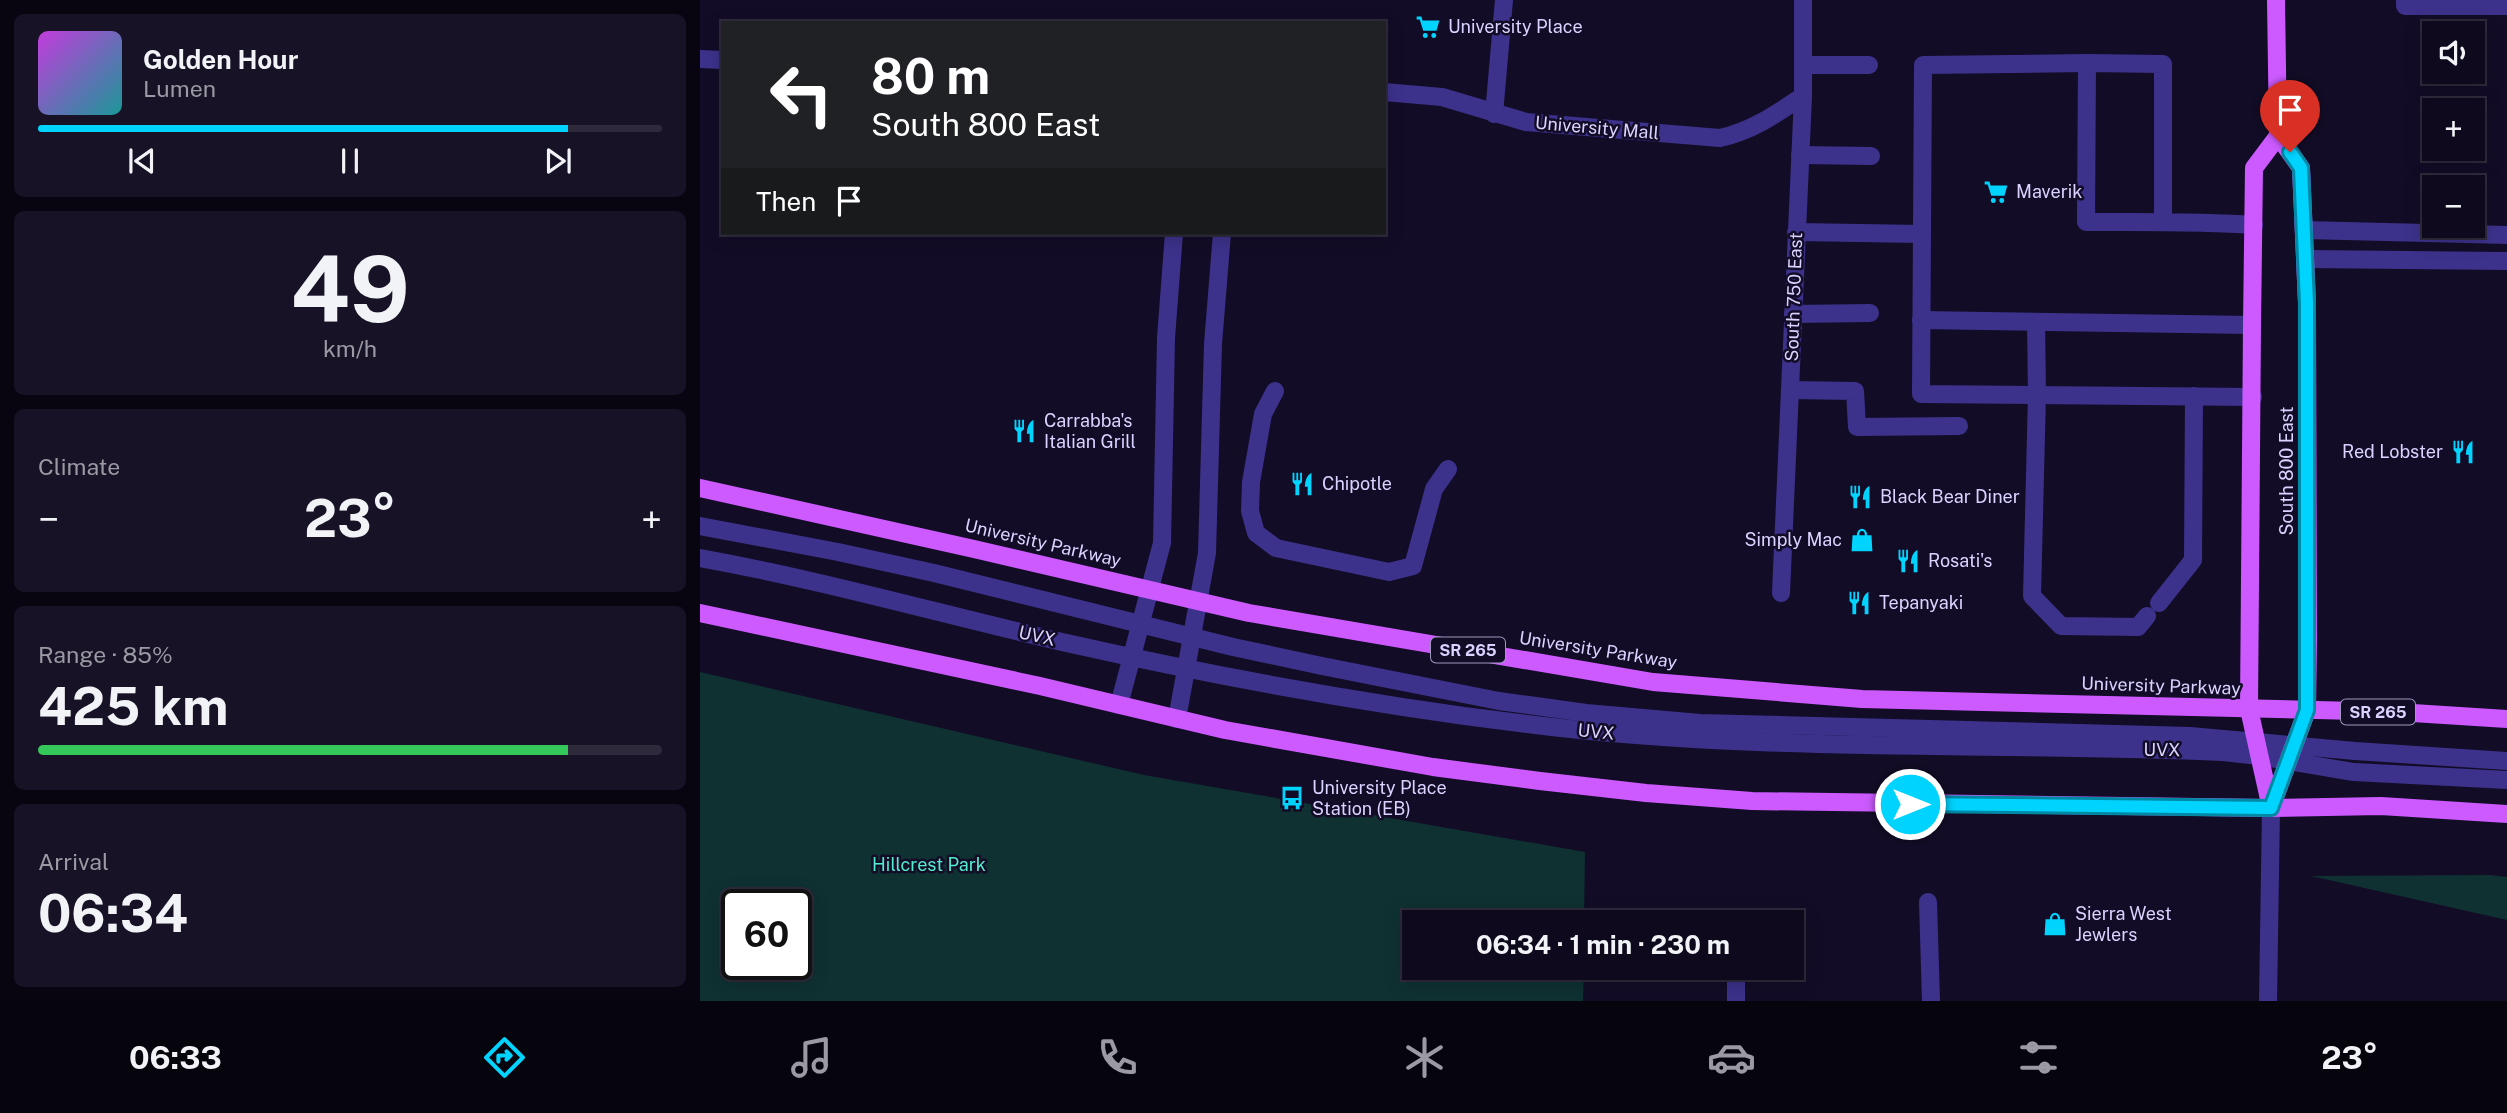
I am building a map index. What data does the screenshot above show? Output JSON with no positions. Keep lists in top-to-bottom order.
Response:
{
  "streets": {
    "main road": ["South 800 East", "University Parkway", "SR 265"],
    "street": ["University Mall", "South 750 East", "UVX"]
  },
  "crossings": [
    ["University Mall", "South 750 East"],
    ["South 800 East", "University Parkway"],
    ["South 800 East", "UVX"]
  ],
  "parks": ["Hillcrest Park"],
  "places": {
    "supermarket": ["University Place", "Maverik"],
    "restaurant": [
      "Carrabba's Italian Grill",
      "Red Lobster",
      "Chipotle",
      "Black Bear Diner",
      "Rosati's",
      "Tepanyaki"
    ],
    "shop": ["Simply Mac", "Sierra West Jewlers"],
    "bus stop": ["University Place Station (EB)"]
  },
  "page": {
    "map_buttons": ["+", "−"],
    "turn": ["80 m", "South 800 East"],
    "song": ["Golden Hour", "Lumen"],
    "then": "Then",
    "tile": [
      ["49", "km/h"],
      "Climate",
      ["Range · 85%", "425 km"],
      ["Arrival", "06:34"]
    ],
    "heat": ["−", "23°", "+"],
    "limit": "60",
    "trip": "06:34 · 1 min · 230 m",
    "tabs": ["06:33", "23°"]
  }
}
